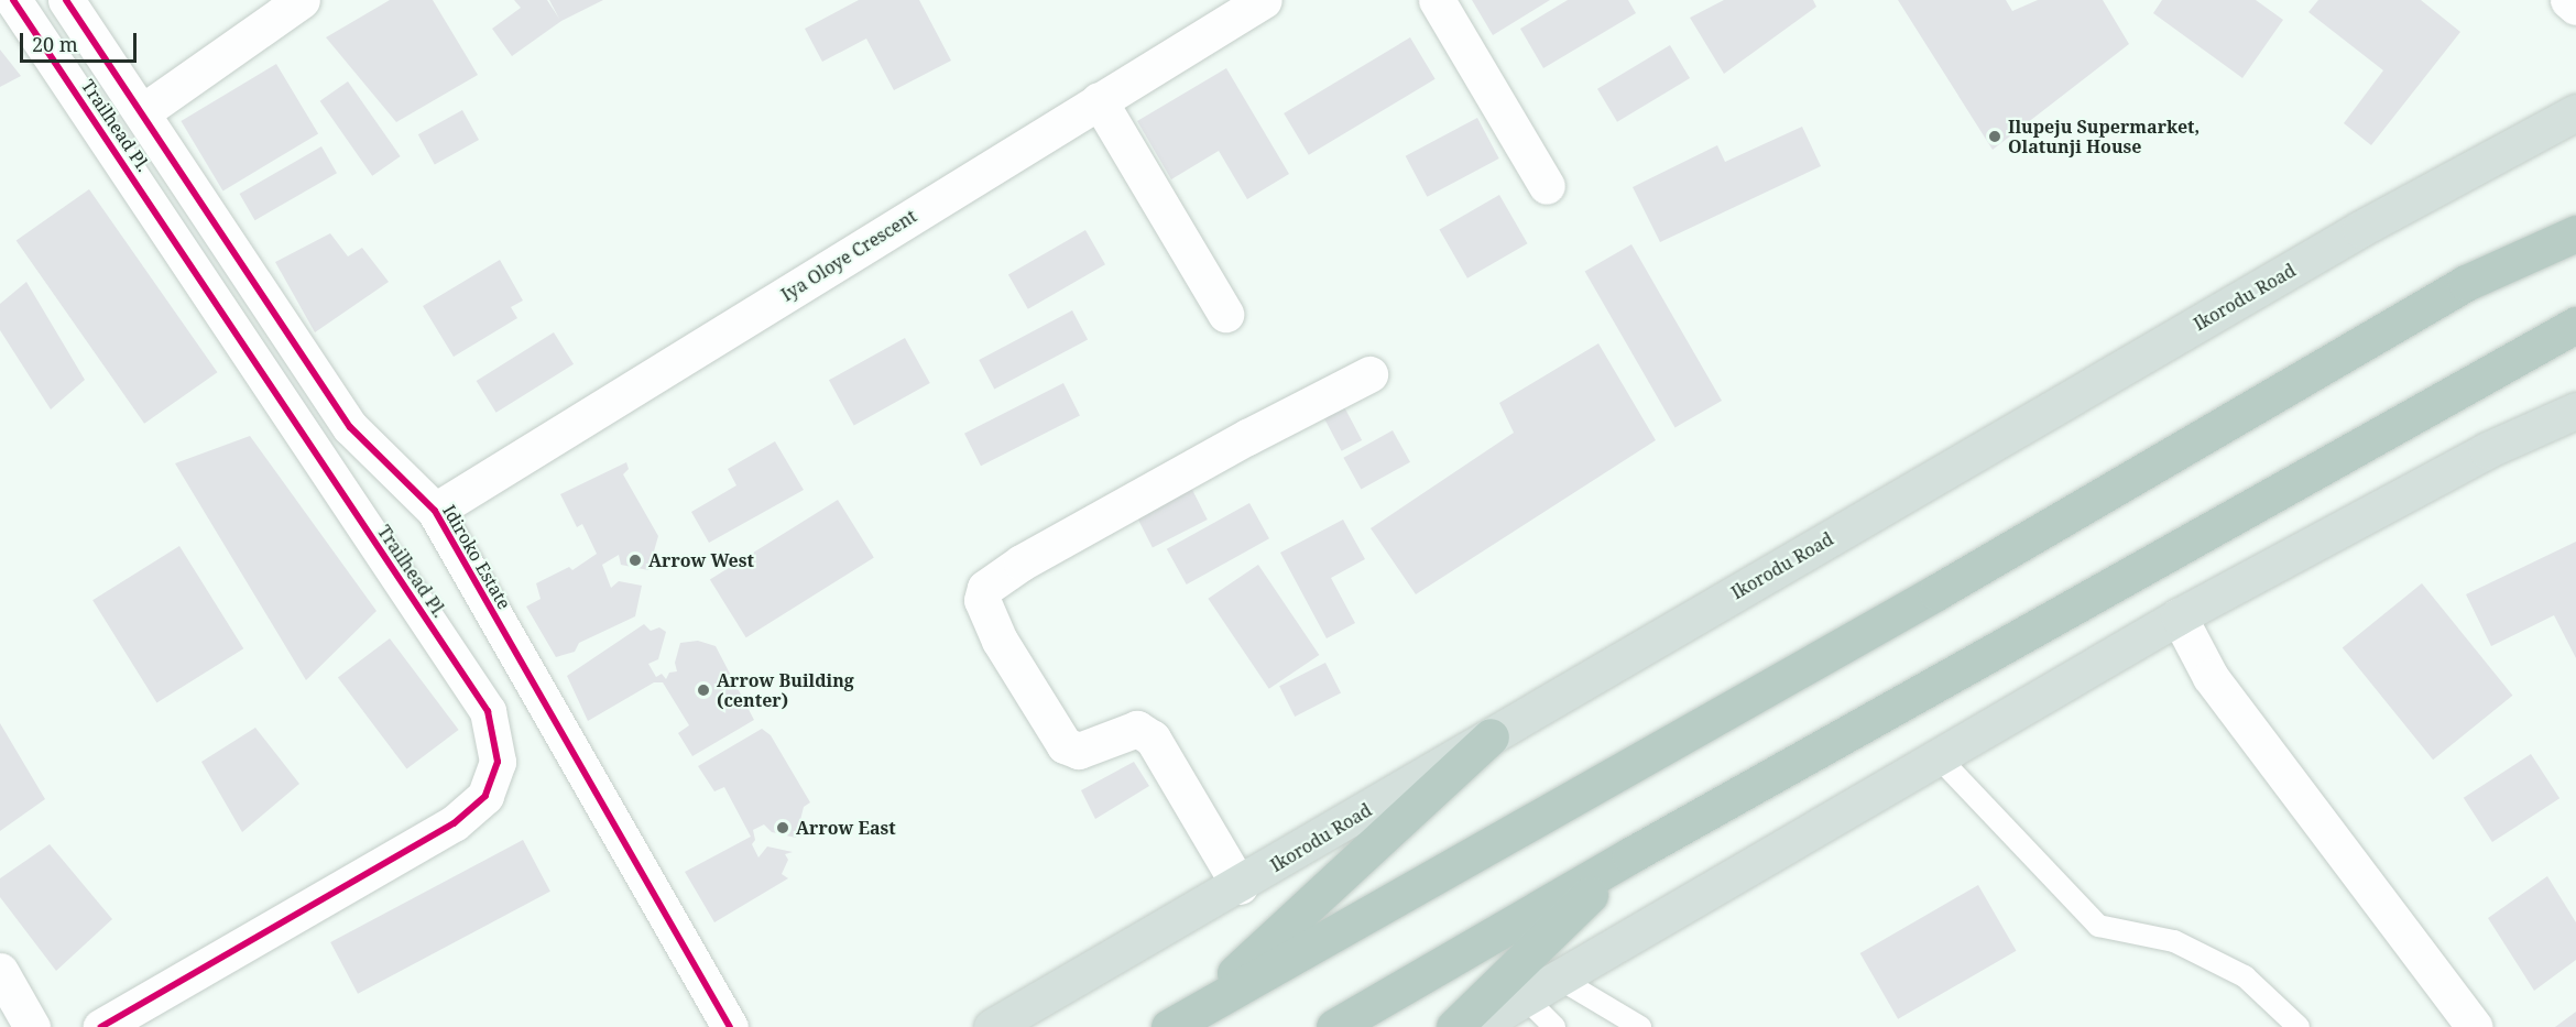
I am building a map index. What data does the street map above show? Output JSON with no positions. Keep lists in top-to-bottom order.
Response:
{
  "streets": {
    "main road": ["Ikorodu Road"],
    "street": ["Trailhead Pl.", "Iya Oloye Crescent", "Idiroko Estate"]
  },
  "crossings": [
    ["Iya Oloye Crescent", "Idiroko Estate"]
  ],
  "places": [
    "Ilupeju Supermarket, Olatunji House",
    "Arrow West",
    "Arrow Building (center)",
    "Arrow East"
  ],
  "scale_bar": "20 m"
}
